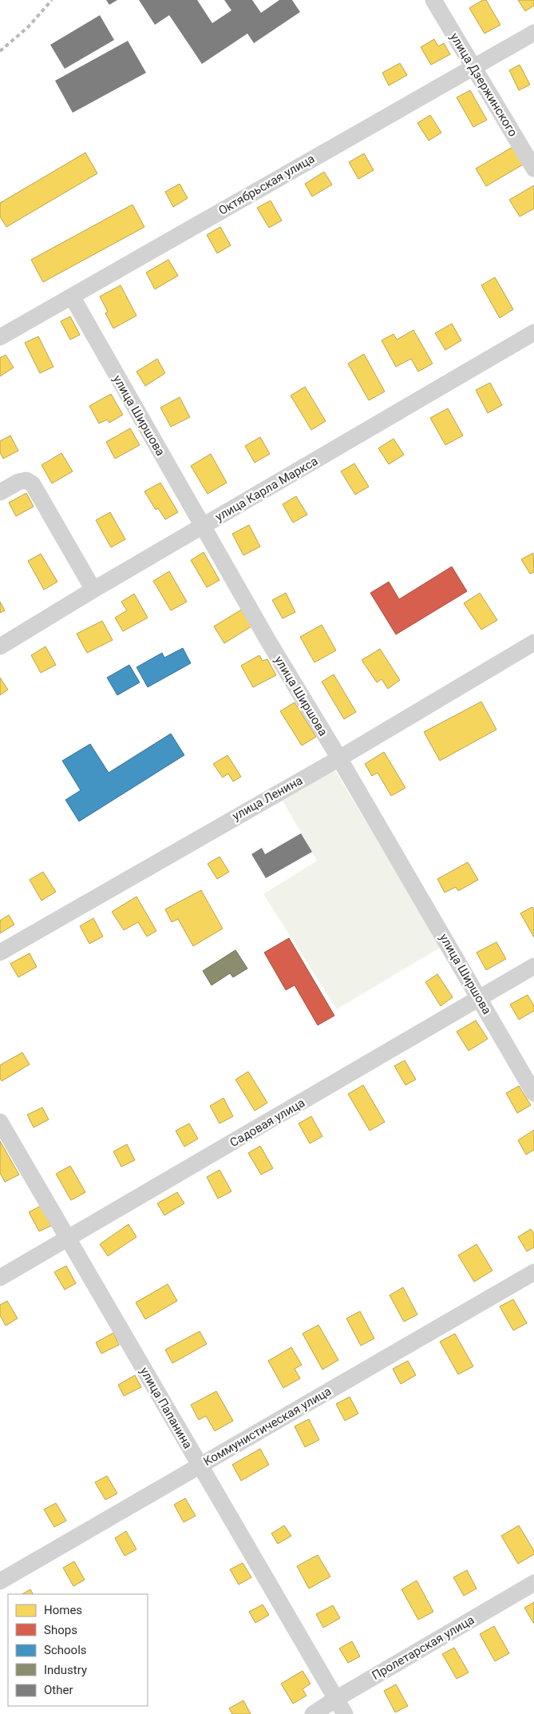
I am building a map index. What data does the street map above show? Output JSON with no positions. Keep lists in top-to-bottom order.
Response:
{
  "streets": {
    "street": [
      "улица Дзержинского",
      "Октябрьская улица",
      "улица Ширшова",
      "улица Карла Маркса",
      "улица Ленина",
      "Садовая улица",
      "улица Папанина",
      "Коммунистическая улица",
      "Пролетарская улица"
    ]
  },
  "crossings": [
    ["улица Дзержинского", "Октябрьская улица"],
    ["Октябрьская улица", "улица Ширшова"],
    ["улица Ширшова", "улица Карла Маркса"],
    ["улица Ширшова", "улица Ленина"],
    ["улица Ширшова", "Садовая улица"],
    ["Садовая улица", "улица Папанина"],
    ["улица Папанина", "Коммунистическая улица"],
    ["улица Папанина", "Пролетарская улица"]
  ],
  "legend": [
    "Homes",
    "Shops",
    "Schools",
    "Industry",
    "Other"
  ]
}
